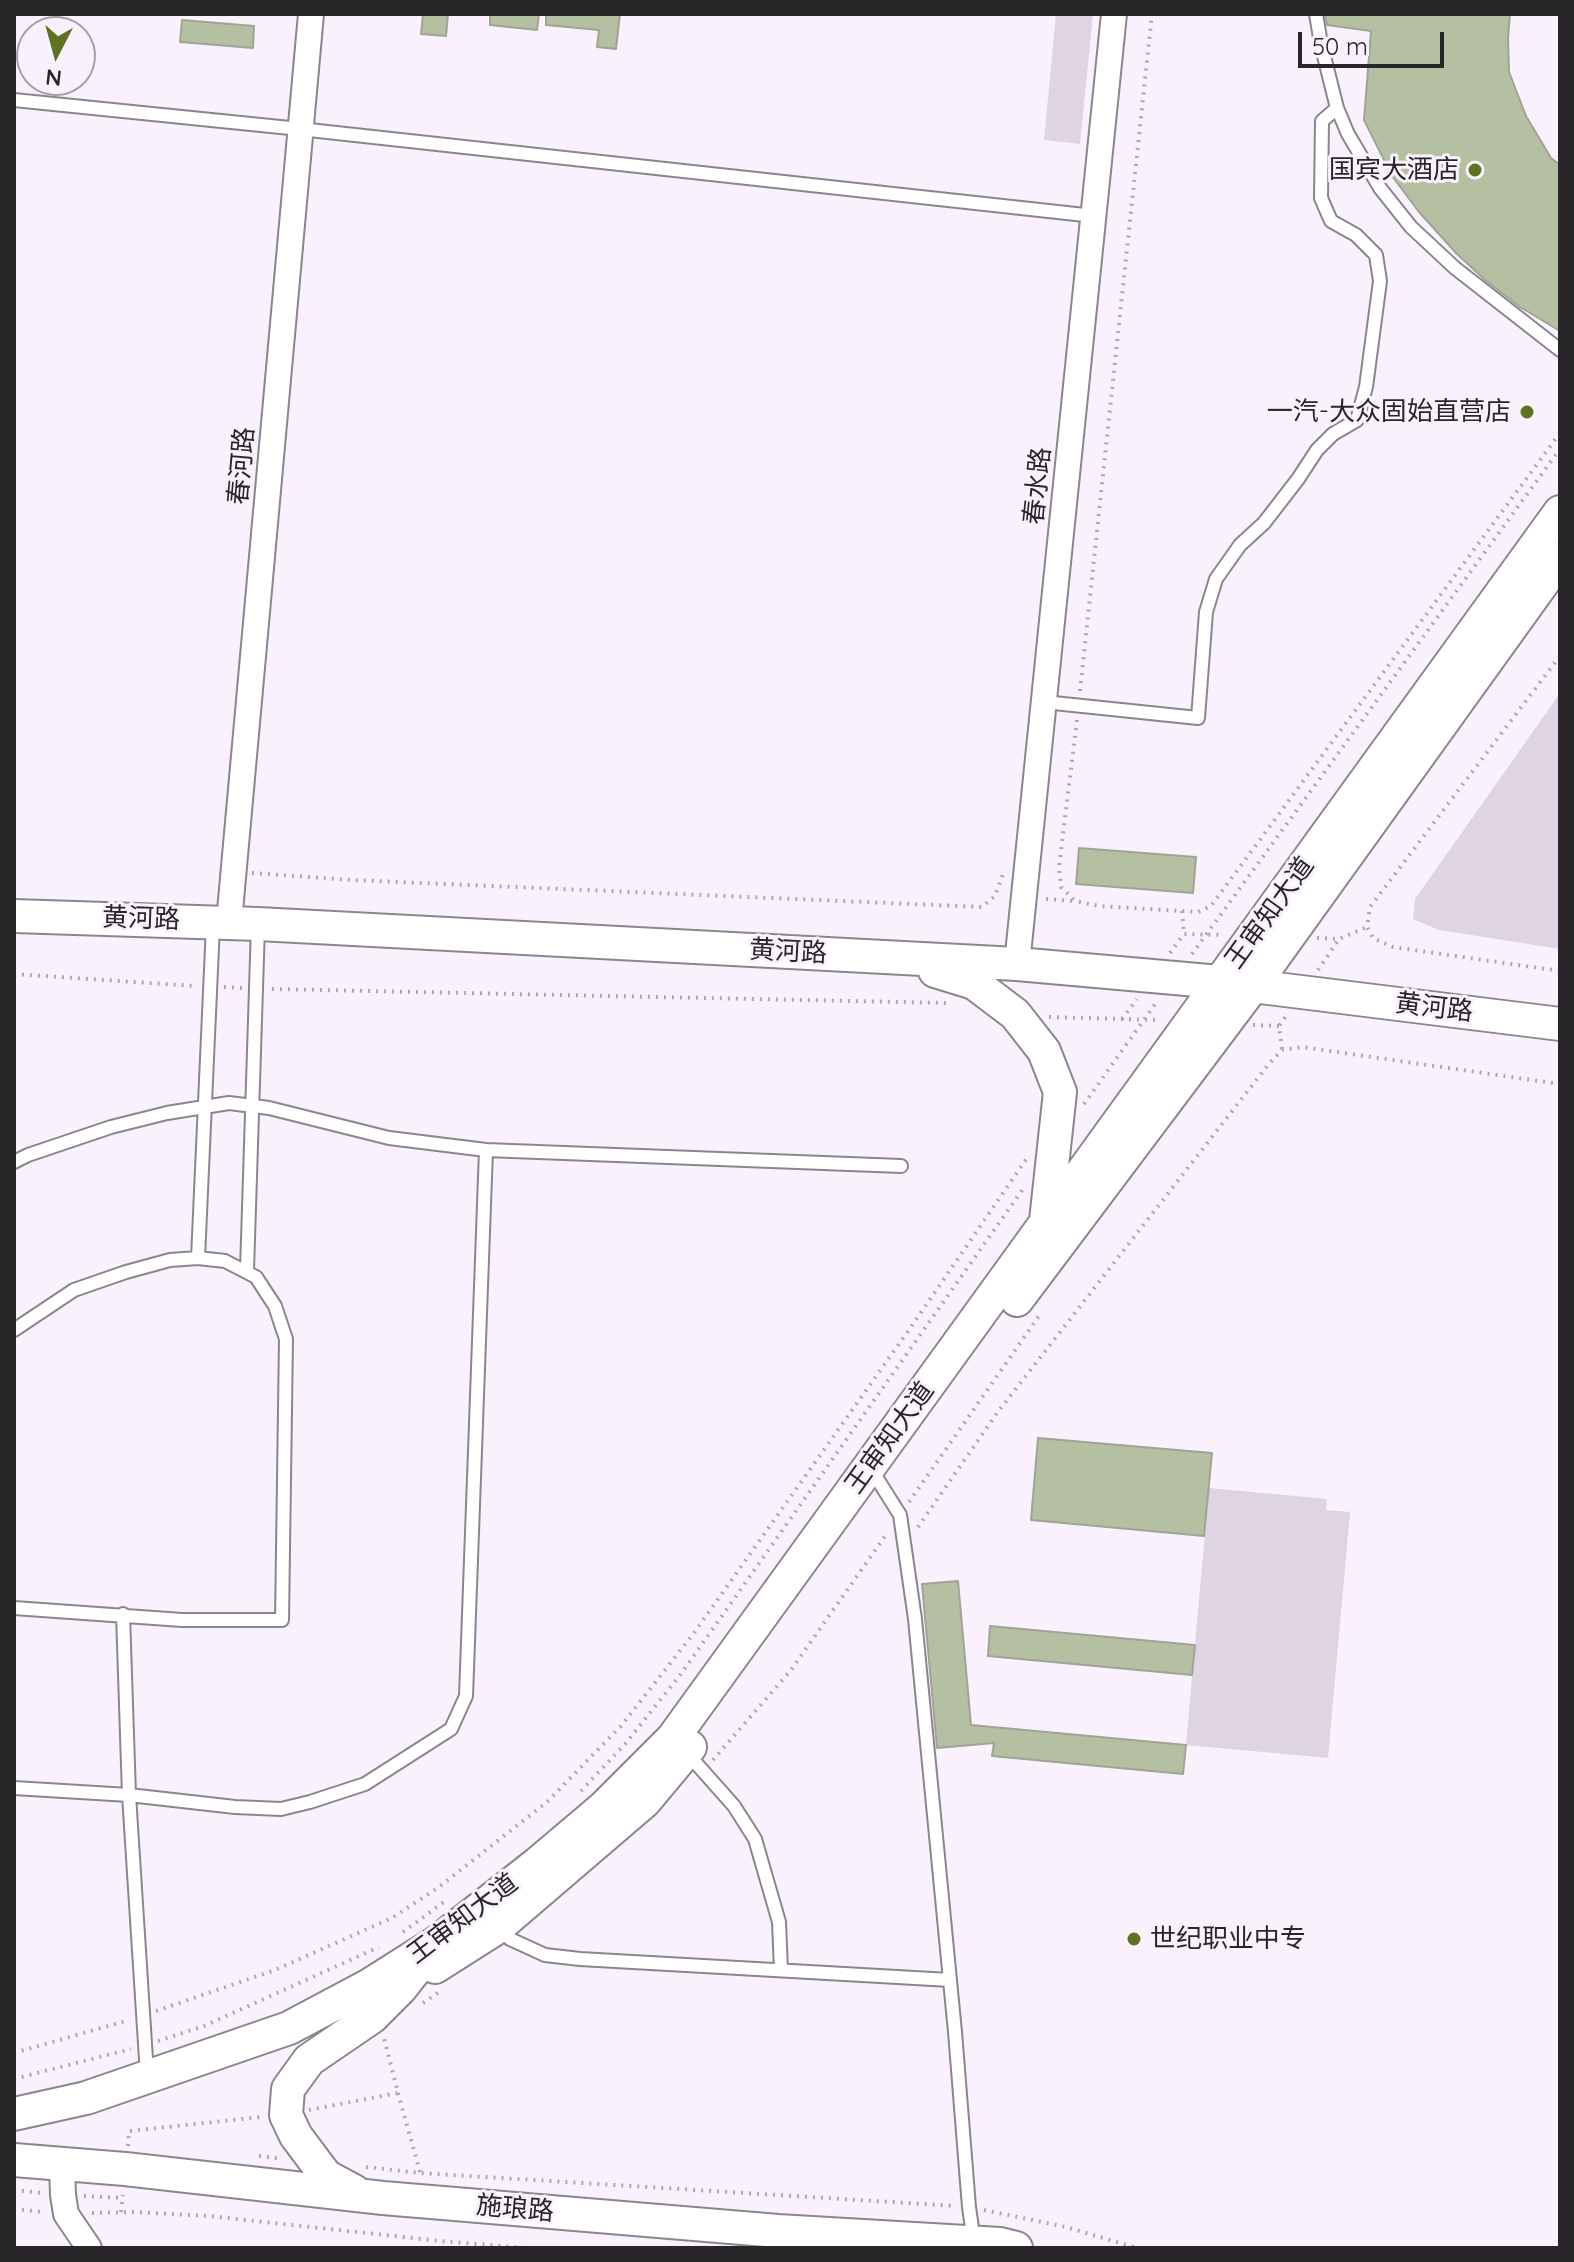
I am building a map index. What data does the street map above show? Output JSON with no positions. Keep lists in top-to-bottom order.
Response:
{
  "streets": {
    "main road": ["王审知大道", "黄河路", "施琅路"],
    "street": ["春河路", "春水路"]
  },
  "crossings": [
    ["春河路", "黄河路"],
    ["春水路", "黄河路"],
    ["王审知大道", "黄河路"]
  ],
  "places": ["国宾大酒店", "一汽-大众固始直营店", "世纪职业中专"],
  "scale_bar": "50 m",
  "north": "bottom"
}
